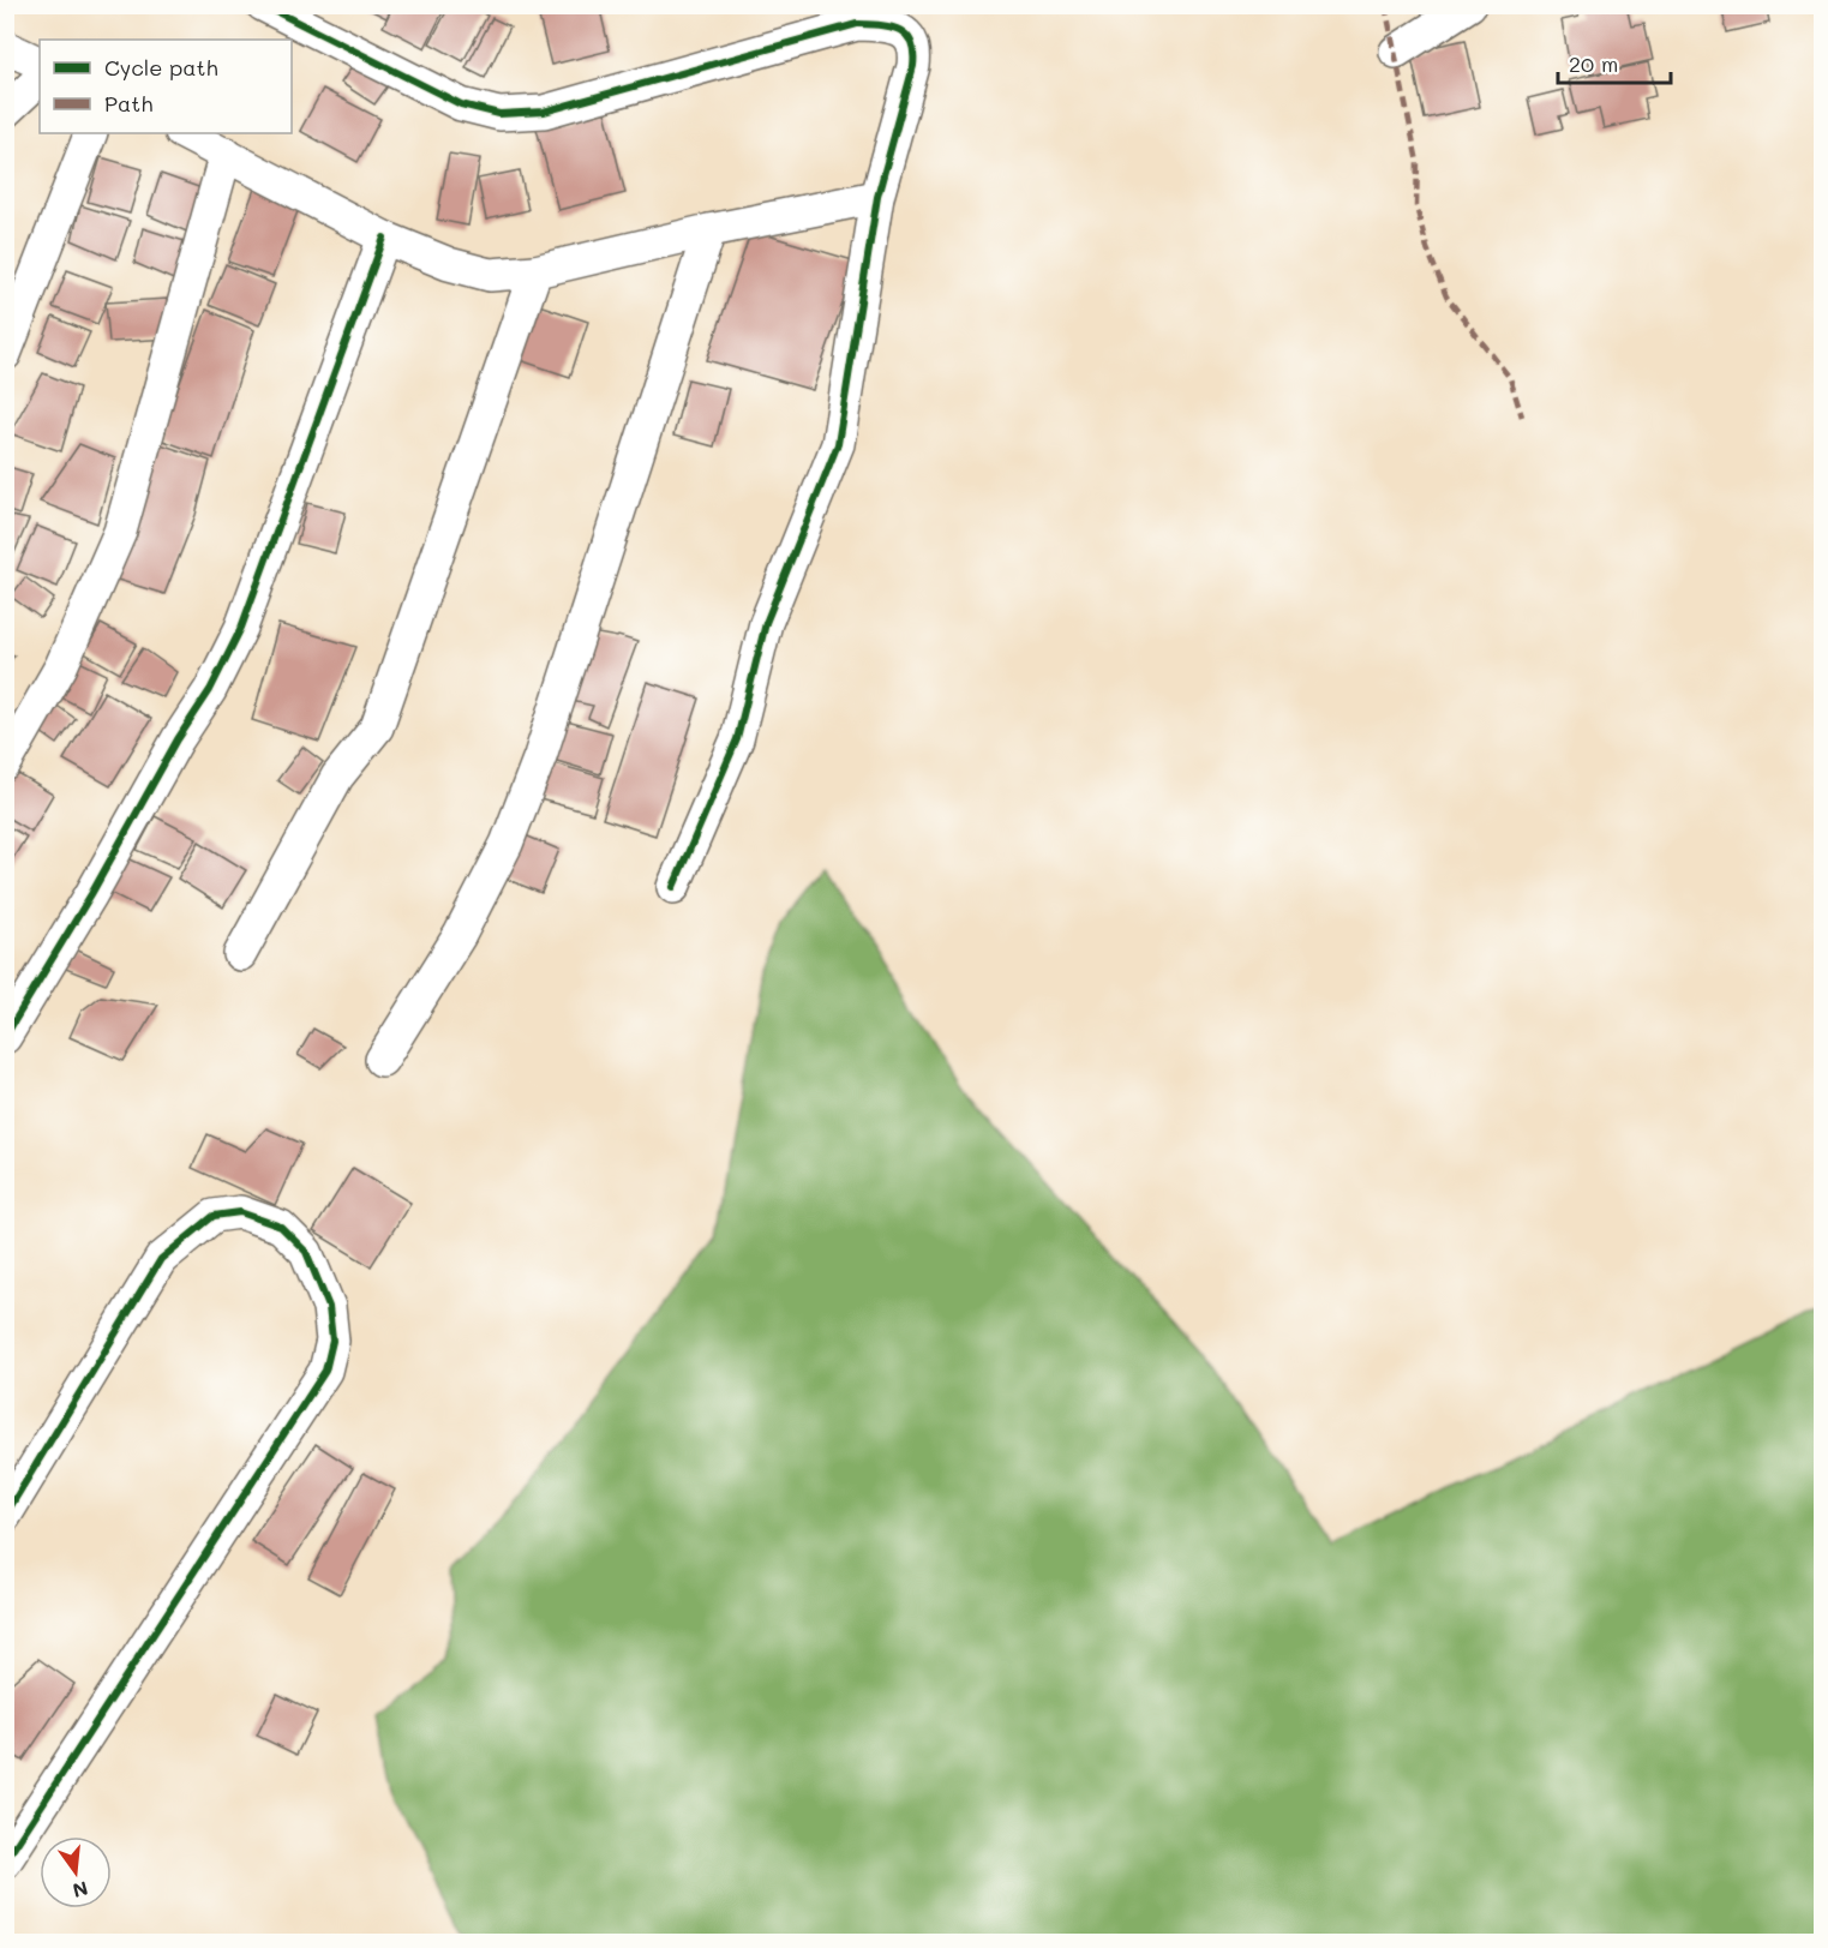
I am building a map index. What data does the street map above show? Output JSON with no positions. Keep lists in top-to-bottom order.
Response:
{
  "legend": ["Cycle path", "Path"],
  "scale_bar": "20 m",
  "north": "bottom"
}
